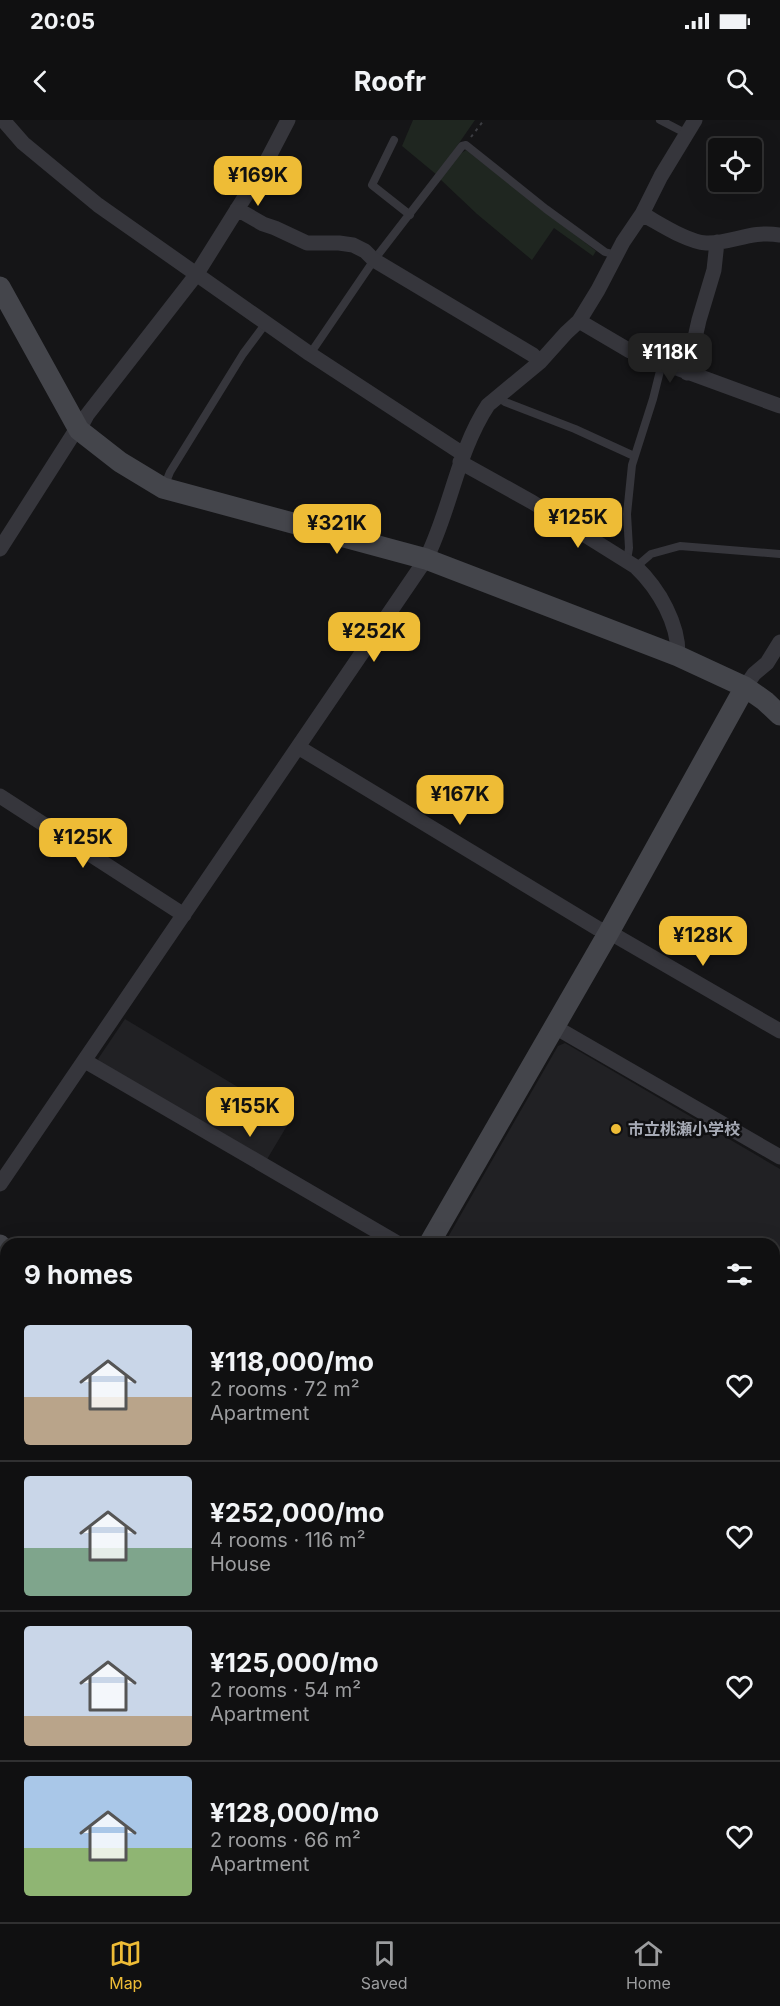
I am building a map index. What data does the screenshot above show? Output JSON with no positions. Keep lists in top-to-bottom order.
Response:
{
  "places": ["市立桃瀬小学校"],
  "page": {
    "status": "20:05",
    "header": "Roofr",
    "price": [
      "¥169K",
      "¥118K",
      "¥125K",
      "¥321K",
      "¥252K",
      "¥167K",
      "¥125K",
      "¥128K",
      "¥155K"
    ],
    "heading": "9 homes",
    "list": [
      {
        "name": "¥118,000/mo",
        "note": "2 rooms · 72 m² · Apartment"
      },
      {
        "name": "¥252,000/mo",
        "note": "4 rooms · 116 m² · House"
      },
      {
        "name": "¥125,000/mo",
        "note": "2 rooms · 54 m² · Apartment"
      },
      {
        "name": "¥128,000/mo",
        "note": "2 rooms · 66 m² · Apartment"
      }
    ],
    "tabs": ["Map", "Saved", "Home"]
  }
}
